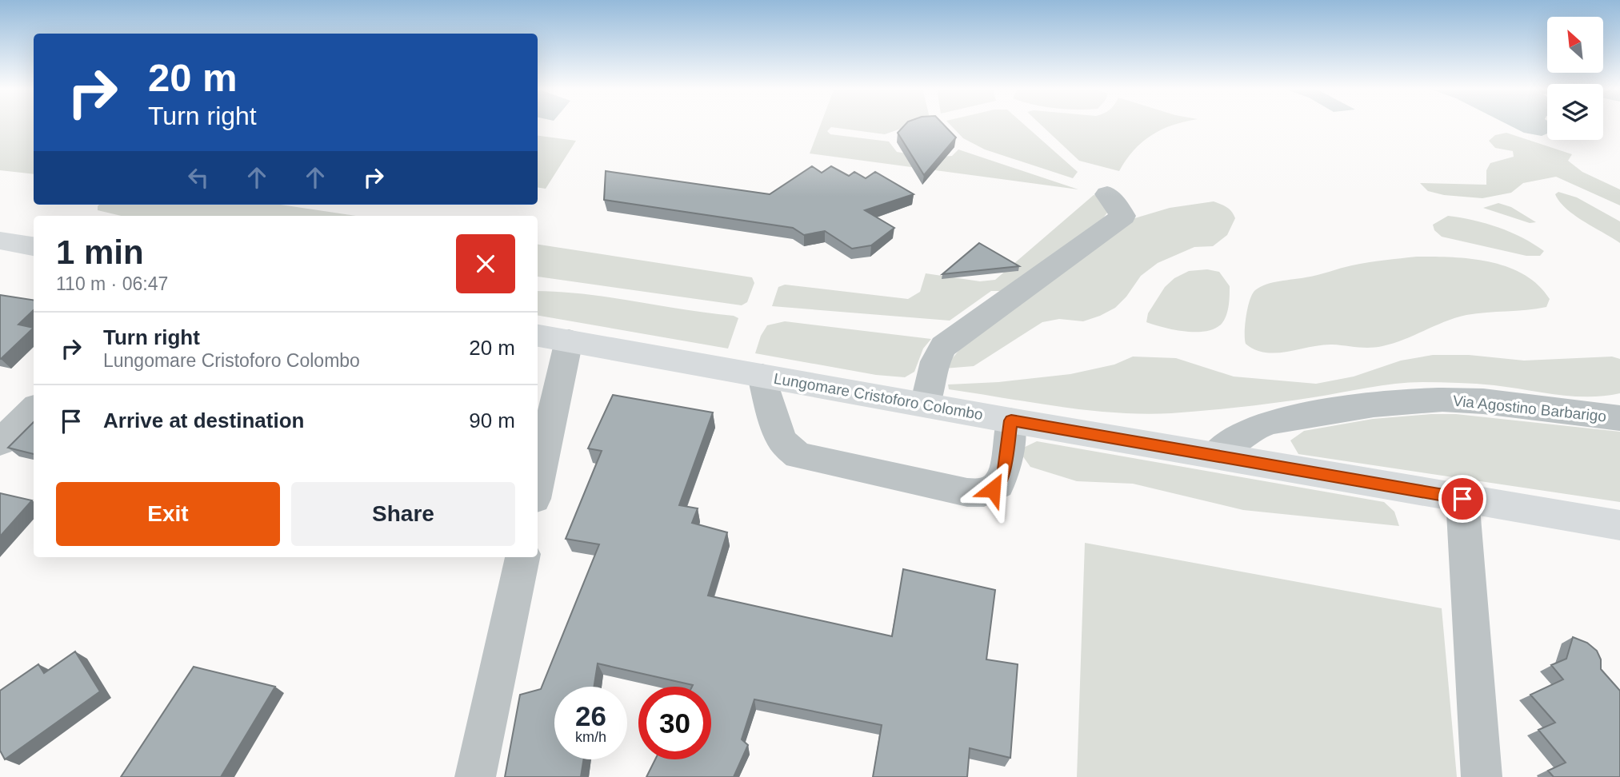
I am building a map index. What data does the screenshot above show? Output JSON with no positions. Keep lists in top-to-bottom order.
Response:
{
  "streets": {
    "main road": ["Lungomare Cristoforo Colombo"],
    "street": ["Via Agostino Barbarigo"]
  },
  "crossings": [
    ["Lungomare Cristoforo Colombo", "Via Agostino Barbarigo"]
  ],
  "north": "top left",
  "page": {
    "turn": ["20 m", "Turn right"],
    "heading": ["1 min", "110 m · 06:47"],
    "list": [
      {
        "name": "Turn right",
        "note": "Lungomare Cristoforo Colombo",
        "value": "20 m"
      },
      {
        "name": "Arrive at destination",
        "value": "90 m"
      }
    ],
    "buttons": ["Exit", "Share"],
    "speed": "26 km/h",
    "limit": "30"
  }
}
